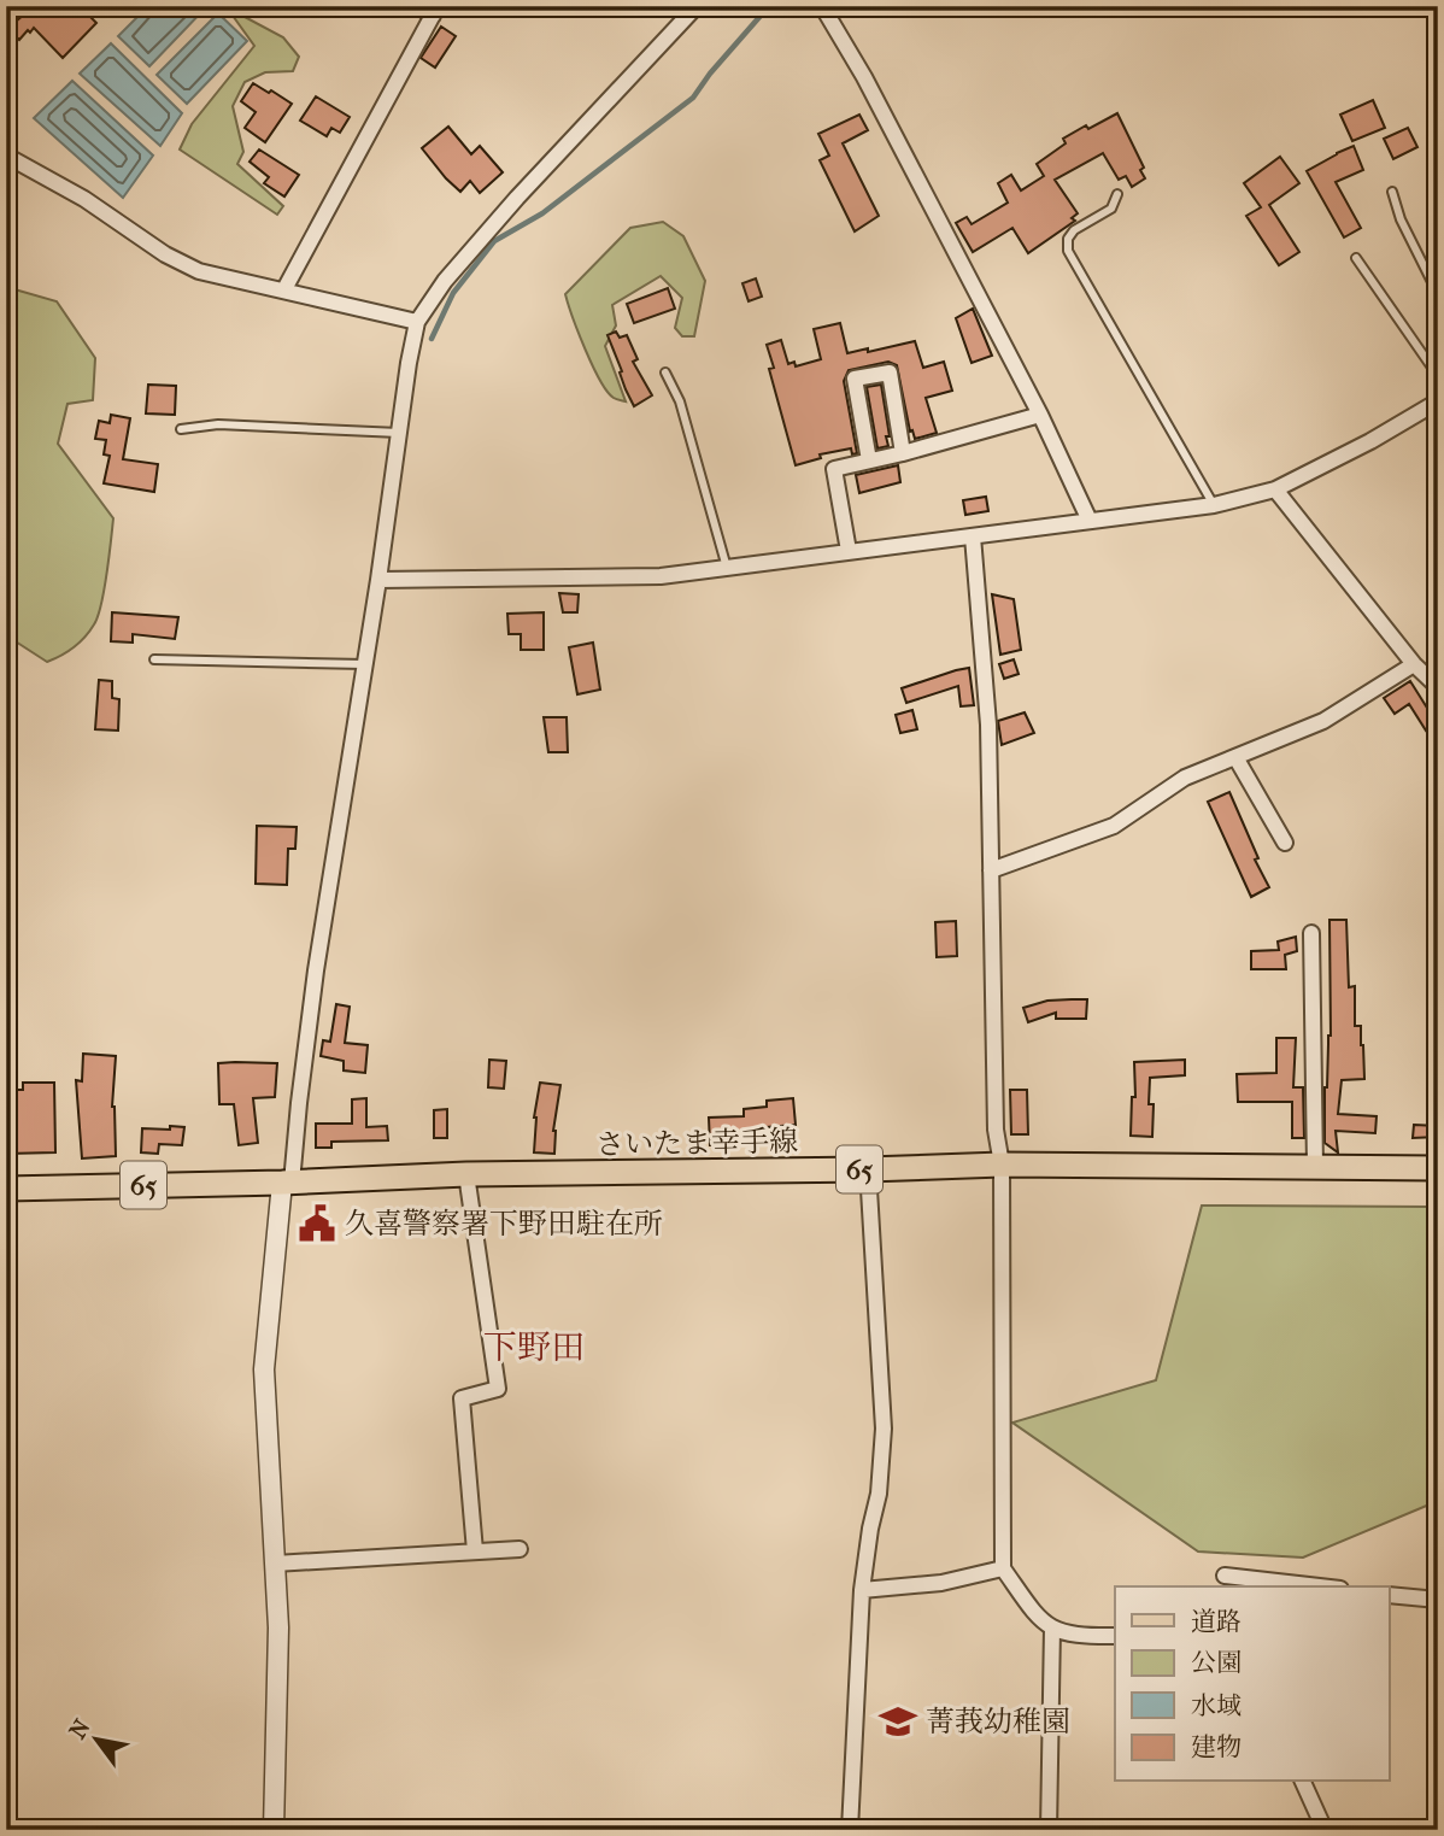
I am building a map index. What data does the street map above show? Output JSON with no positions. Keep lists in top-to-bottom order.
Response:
{
  "streets": {
    "main road": ["さいたま幸手線", "65"]
  },
  "districts": ["下野田"],
  "places": {
    "public building": ["久喜警察署下野田駐在所"],
    "school or university": ["菁莪幼稚園"]
  },
  "legend": [
    "道路",
    "公園",
    "水域",
    "建物"
  ],
  "north": "top left"
}
